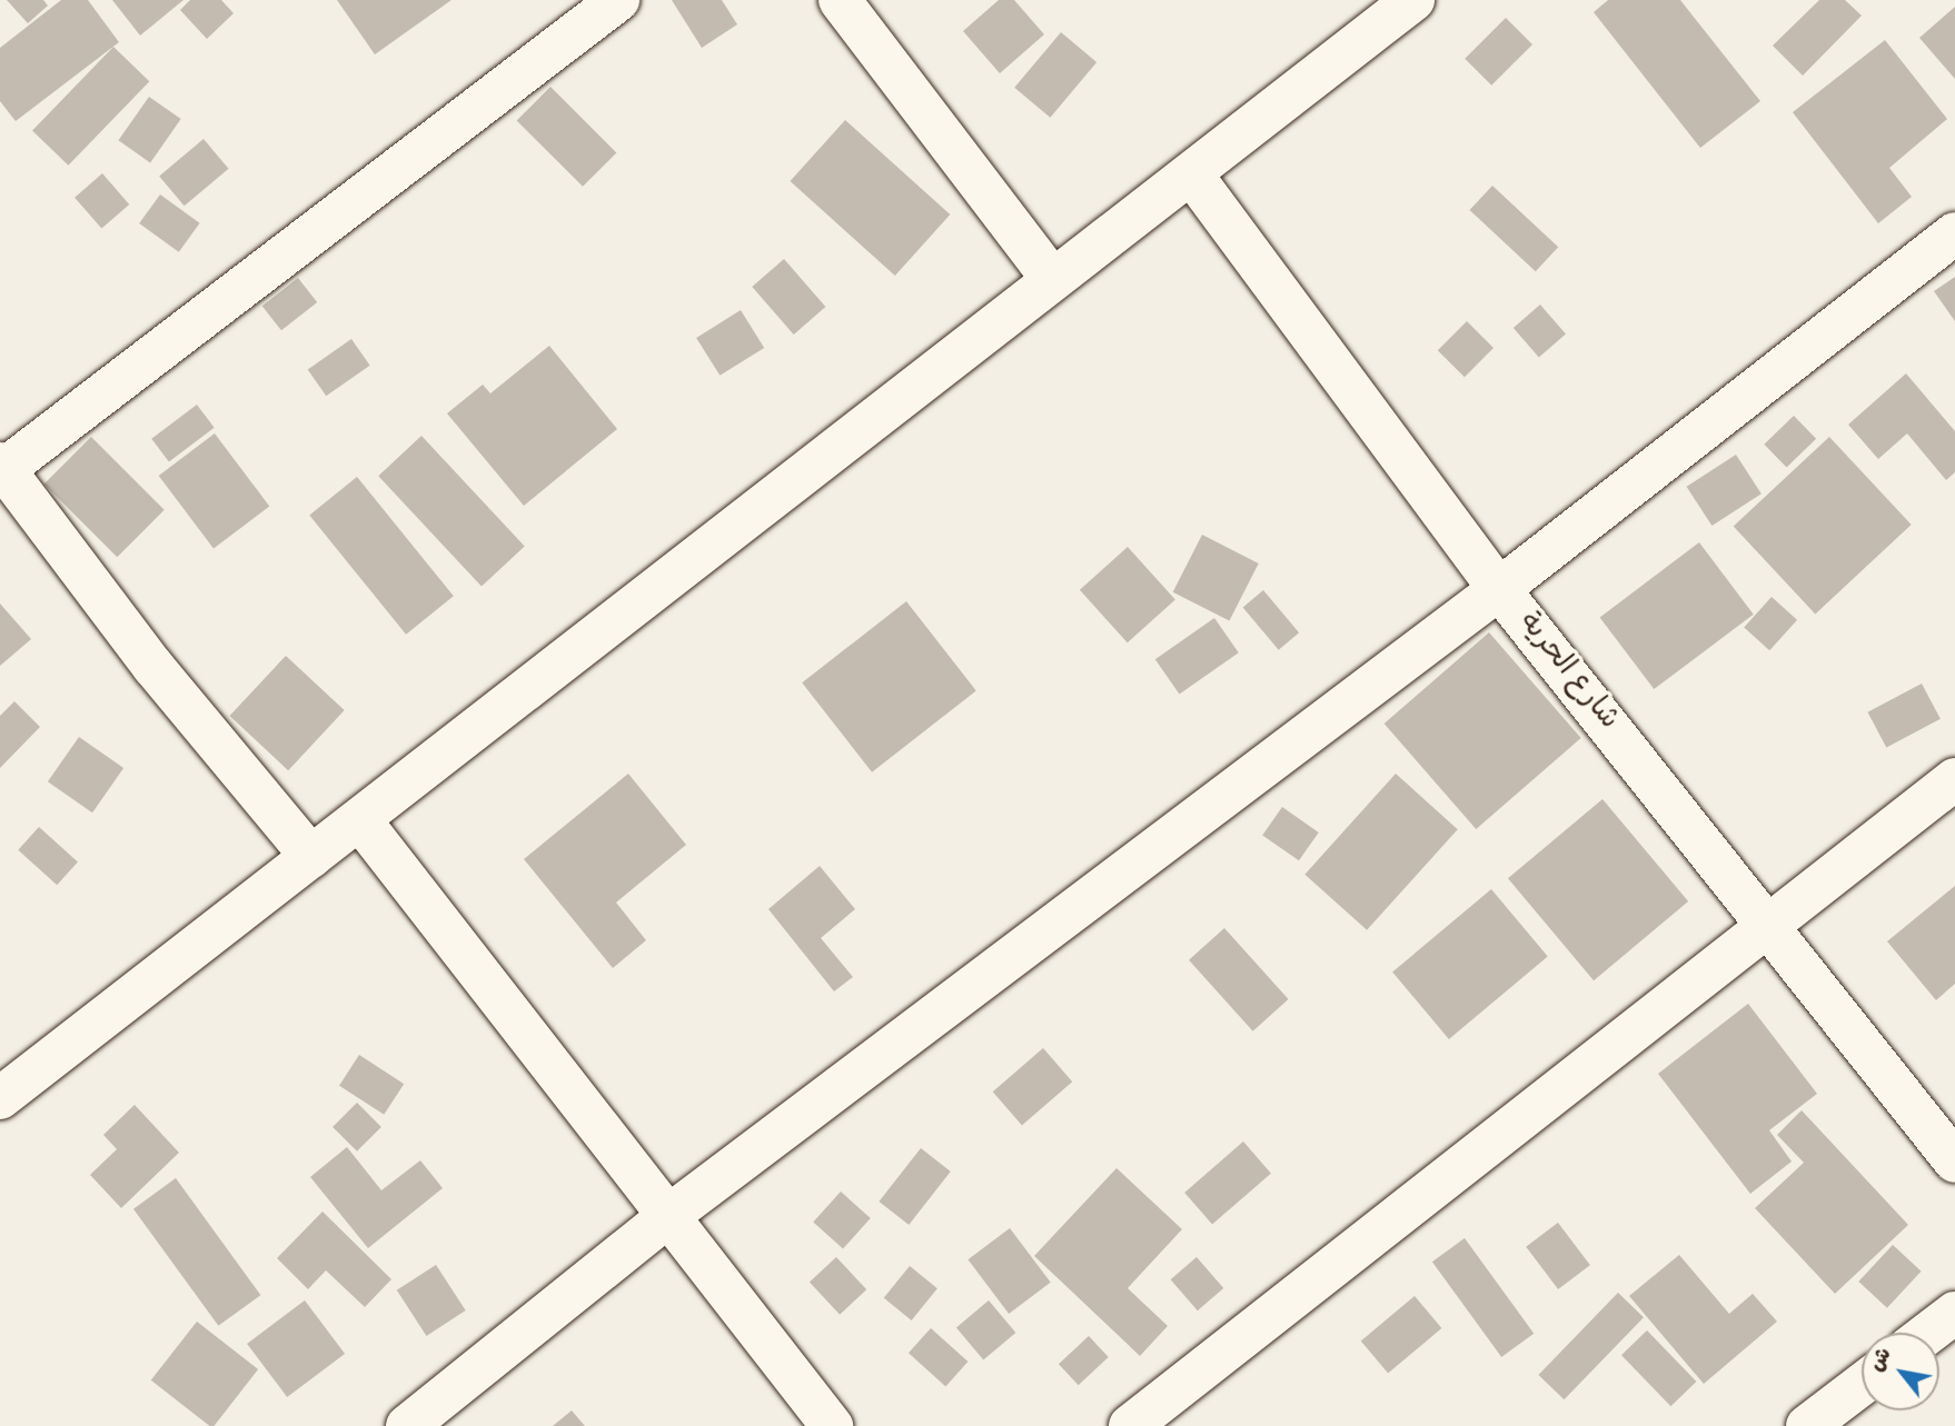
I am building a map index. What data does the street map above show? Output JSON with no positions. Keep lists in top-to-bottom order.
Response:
{
  "streets": {
    "street": ["شارع الحرية"]
  },
  "north": "top left"
}
